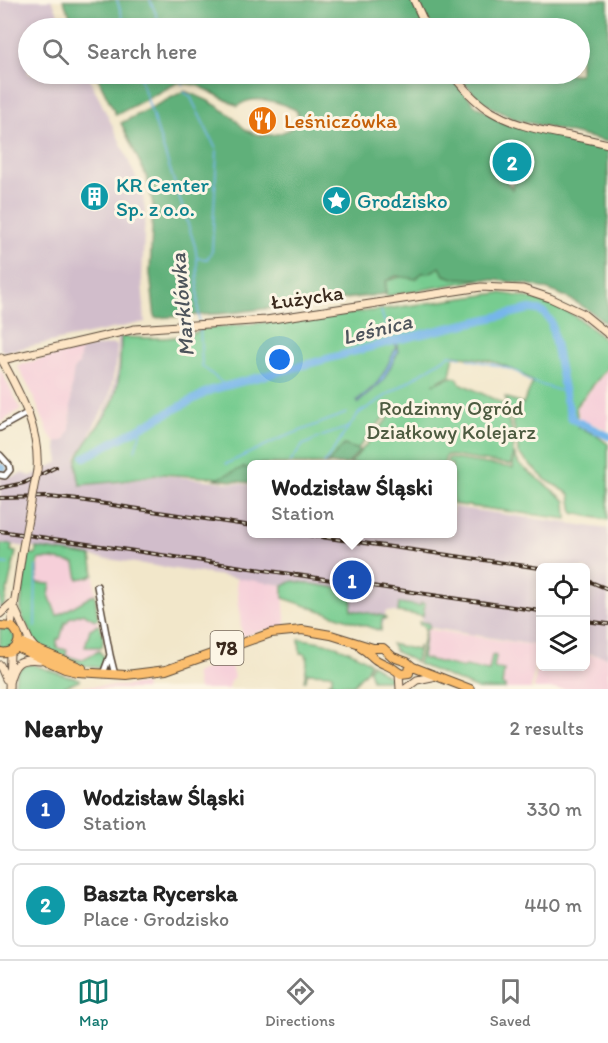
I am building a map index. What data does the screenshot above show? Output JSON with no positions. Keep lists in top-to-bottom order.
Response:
{
  "streets": {
    "main road": ["Łużycka", "78"]
  },
  "water": ["Marklówka", "Leśnica"],
  "parks": ["Rodzinny Ogród Działkowy Kolejarz"],
  "places": {
    "restaurant": ["Leśniczówka"],
    "building": ["KR Center Sp. z o.o."],
    "place": ["Grodzisko"]
  },
  "page": {
    "search": "Search here",
    "pins": ["2", "1"],
    "popup": ["Wodzisław Śląski", "Station"],
    "heading": ["Nearby", "2 results"],
    "list": [
      {
        "mark": "1",
        "name": "Wodzisław Śląski",
        "note": "Station",
        "value": "330 m"
      },
      {
        "mark": "2",
        "name": "Baszta Rycerska",
        "note": "Place · Grodzisko",
        "value": "440 m"
      }
    ],
    "nav": ["Map", "Directions", "Saved"]
  }
}
